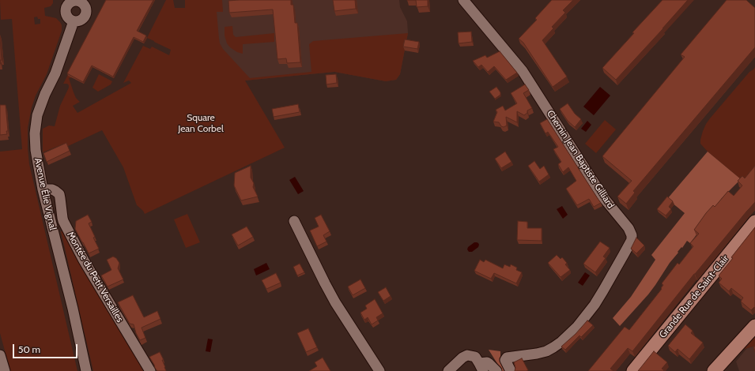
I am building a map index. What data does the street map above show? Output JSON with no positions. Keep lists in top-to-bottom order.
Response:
{
  "streets": {
    "main road": ["Grande Rue de Saint-Clair"],
    "street": ["Chemin Jean Baptiste Gilliard", "Avenue Élie Vignal", "Montée du Petit Versailles"]
  },
  "crossings": [
    ["Avenue Élie Vignal", "Montée du Petit Versailles"]
  ],
  "parks": ["Square Jean Corbel"],
  "scale_bar": "50 m"
}
